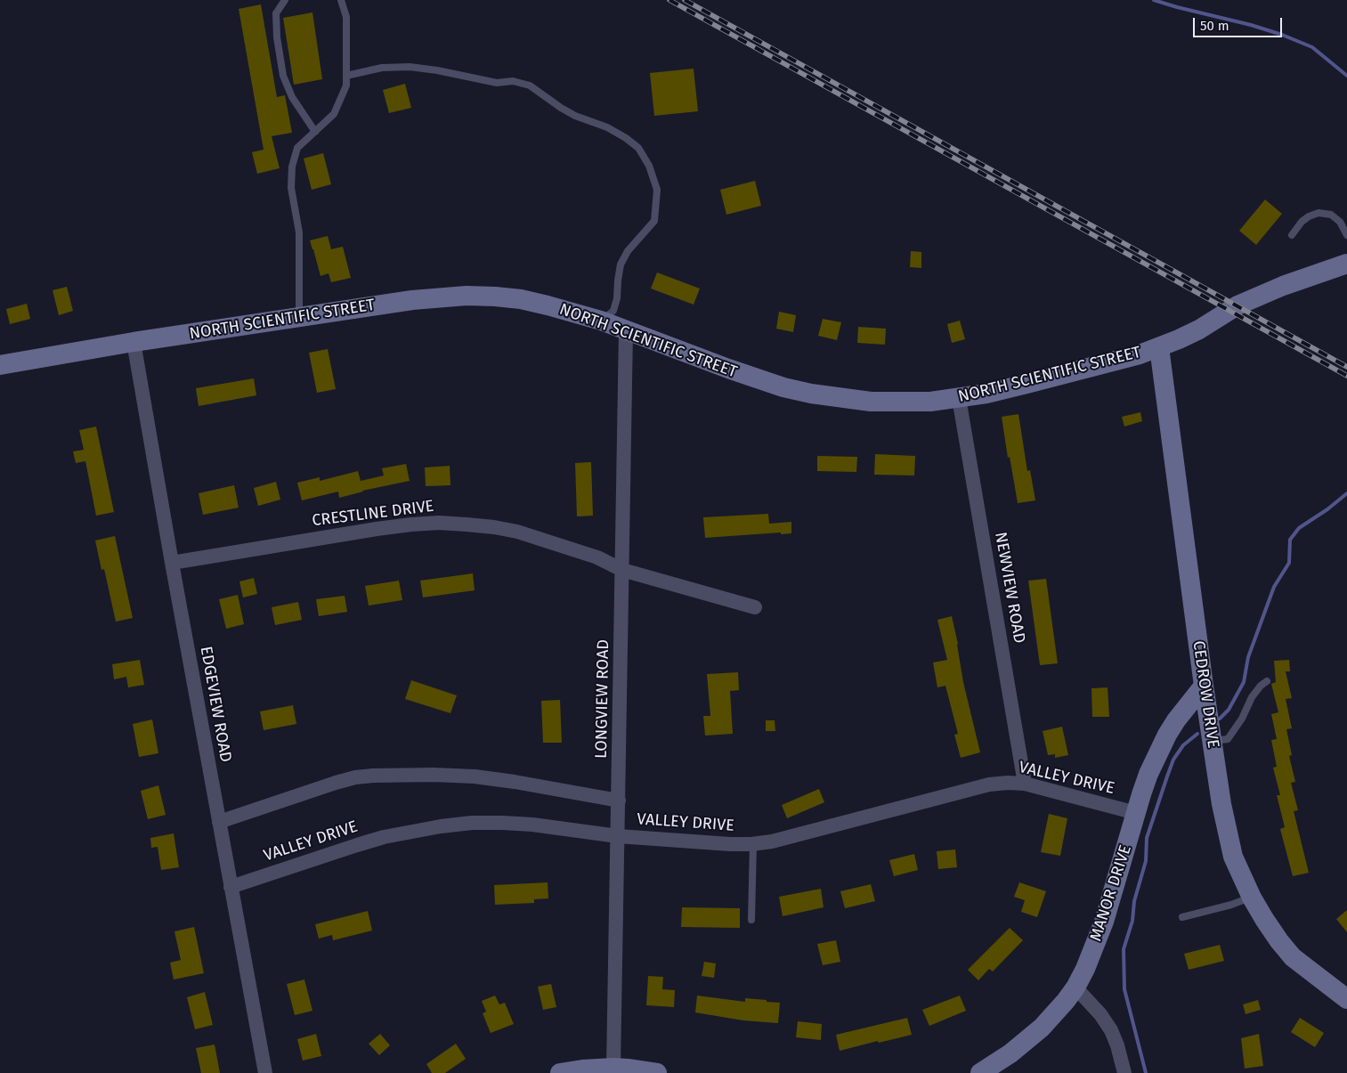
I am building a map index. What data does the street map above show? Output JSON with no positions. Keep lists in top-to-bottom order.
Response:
{
  "streets": {
    "street": [
      "NORTH SCIENTIFIC STREET",
      "CRESTLINE DRIVE",
      "NEWVIEW ROAD",
      "CEDROW DRIVE",
      "LONGVIEW ROAD",
      "EDGEVIEW ROAD",
      "VALLEY DRIVE",
      "MANOR DRIVE"
    ]
  },
  "crossings": [
    ["NORTH SCIENTIFIC STREET", "NEWVIEW ROAD"],
    ["NORTH SCIENTIFIC STREET", "CEDROW DRIVE"],
    ["NORTH SCIENTIFIC STREET", "LONGVIEW ROAD"],
    ["NORTH SCIENTIFIC STREET", "EDGEVIEW ROAD"],
    ["CRESTLINE DRIVE", "LONGVIEW ROAD"],
    ["CRESTLINE DRIVE", "EDGEVIEW ROAD"],
    ["NEWVIEW ROAD", "VALLEY DRIVE"],
    ["CEDROW DRIVE", "MANOR DRIVE"],
    ["LONGVIEW ROAD", "VALLEY DRIVE"],
    ["EDGEVIEW ROAD", "VALLEY DRIVE"],
    ["VALLEY DRIVE", "MANOR DRIVE"]
  ],
  "scale_bar": "50 m"
}
